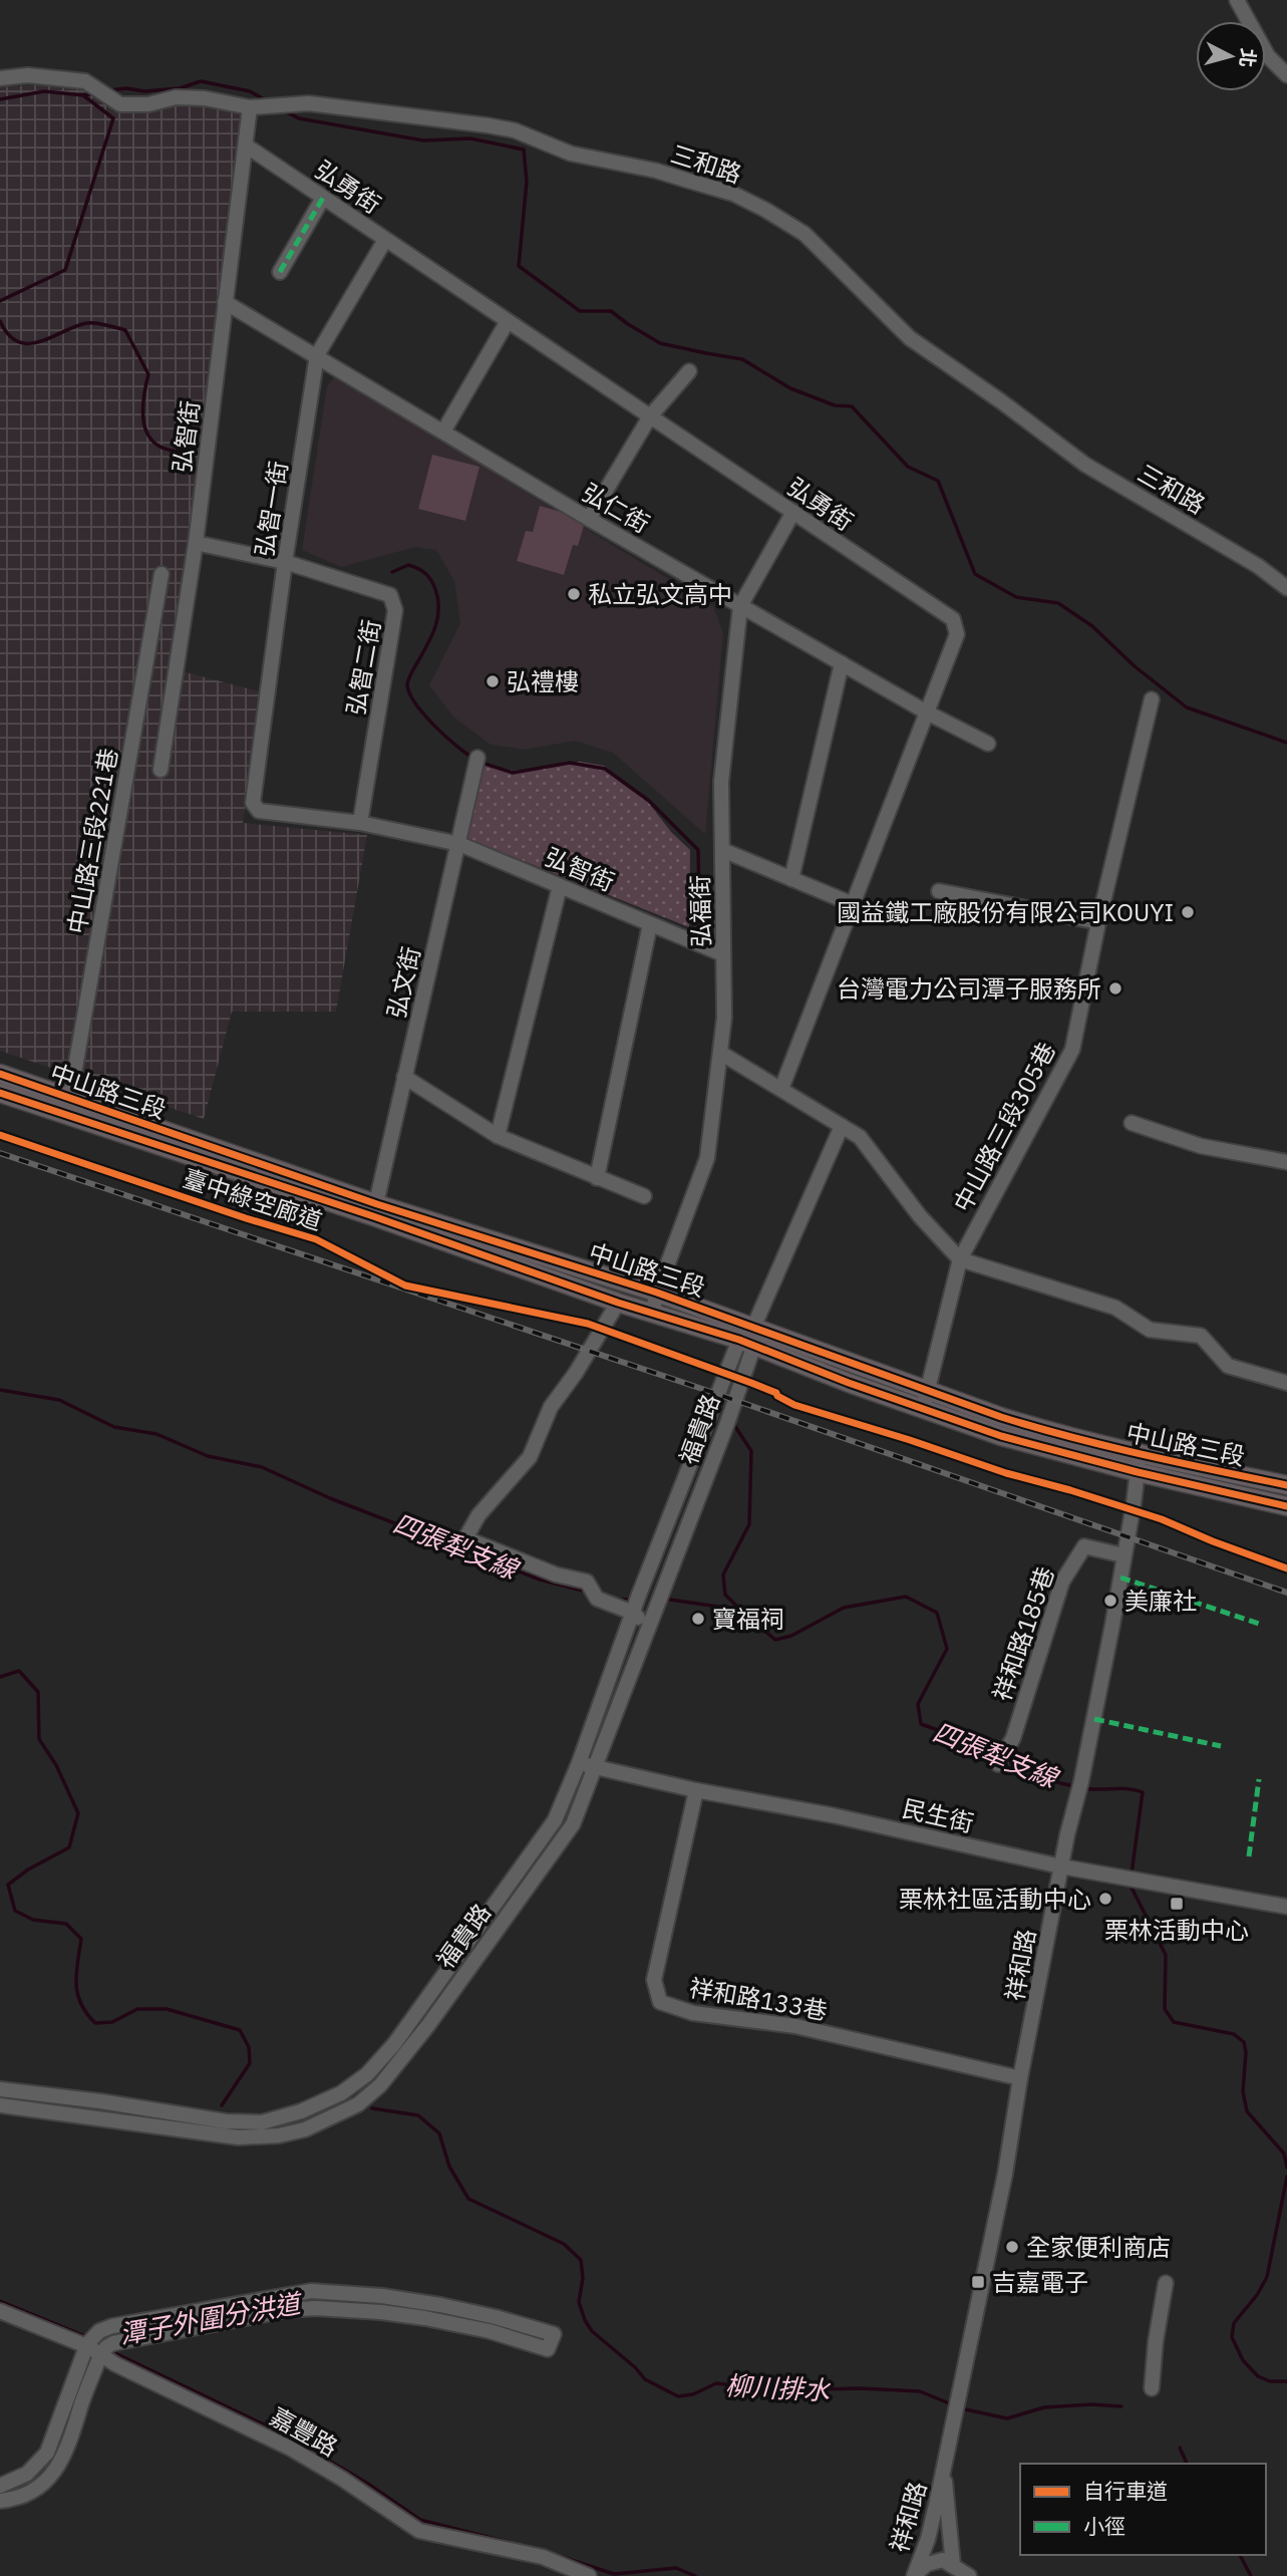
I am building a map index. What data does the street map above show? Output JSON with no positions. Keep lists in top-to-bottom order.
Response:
{
  "streets": {
    "main road": ["中山路三段"],
    "street": [
      "三和路",
      "弘勇街",
      "弘智街",
      "弘仁街",
      "弘智一街",
      "弘智二街",
      "中山路三段221巷",
      "弘福街",
      "弘文街",
      "中山路三段305巷",
      "福貴路",
      "祥和路185巷",
      "民生街",
      "祥和路",
      "祥和路133巷",
      "嘉豐路"
    ],
    "cycle path": ["臺中綠空廊道"]
  },
  "crossings": [
    ["三和路", "弘智街"],
    ["弘勇街", "弘智街"],
    ["弘勇街", "弘仁街"],
    ["弘勇街", "弘智一街"],
    ["弘勇街", "弘福街"],
    ["弘智街", "弘仁街"],
    ["弘智街", "弘智一街"],
    ["弘智街", "弘智二街"],
    ["弘智街", "弘福街"],
    ["弘智街", "弘文街"],
    ["弘仁街", "弘智一街"],
    ["弘仁街", "弘福街"],
    ["弘智一街", "弘智二街"],
    ["中山路三段221巷", "中山路三段"],
    ["弘福街", "中山路三段"],
    ["弘文街", "中山路三段"],
    ["中山路三段", "中山路三段305巷"],
    ["中山路三段", "福貴路"],
    ["中山路三段", "祥和路"],
    ["福貴路", "民生街"],
    ["祥和路185巷", "祥和路"],
    ["民生街", "祥和路"],
    ["民生街", "祥和路133巷"],
    ["祥和路", "祥和路133巷"]
  ],
  "water": ["四張犁支線", "潭子外圍分洪道", "柳川排水"],
  "places": {
    "other": [
      "私立弘文高中",
      "弘禮樓",
      "國益鐵工廠股份有限公司KOUYI",
      "台灣電力公司潭子服務所",
      "美廉社",
      "寶福祠",
      "栗林社區活動中心",
      "全家便利商店"
    ],
    "transit": ["栗林活動中心", "吉嘉電子"]
  },
  "legend": ["自行車道", "小徑"],
  "north": "right"
}
